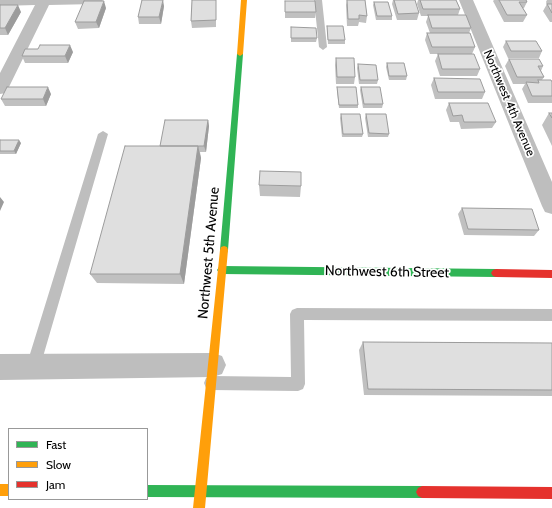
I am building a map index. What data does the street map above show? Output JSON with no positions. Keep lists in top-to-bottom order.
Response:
{
  "streets": {
    "street": ["Northwest 4th Avenue", "Northwest 5th Avenue", "Northwest 6th Street"]
  },
  "crossings": [
    ["Northwest 5th Avenue", "Northwest 6th Street"]
  ],
  "legend": ["Fast", "Slow", "Jam"]
}
